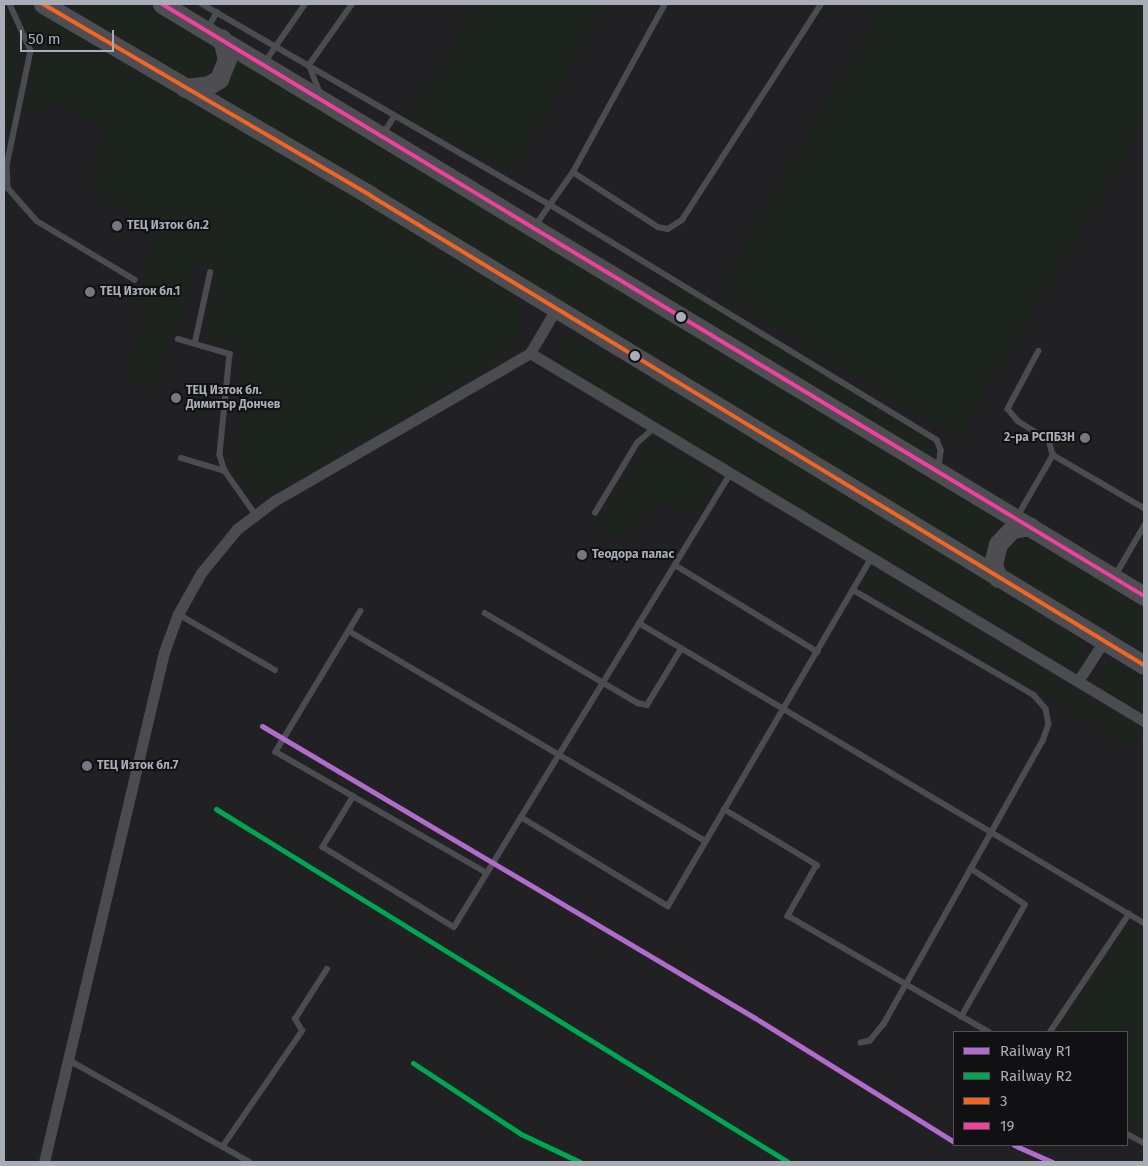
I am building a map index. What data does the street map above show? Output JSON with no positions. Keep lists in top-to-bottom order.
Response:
{
  "places": [
    "ТЕЦ Изток бл.2",
    "ТЕЦ Изток бл.1",
    "ТЕЦ Изток бл. Димитър Дончев",
    "2-ра РСПБЗН",
    "Теодора палас",
    "ТЕЦ Изток бл.7"
  ],
  "lines": [
    "transit line 3",
    "transit line 19",
    "rail line R1",
    "rail line R2"
  ],
  "legend": [
    "Railway R1",
    "Railway R2",
    "3",
    "19"
  ],
  "scale_bar": "50 m"
}
